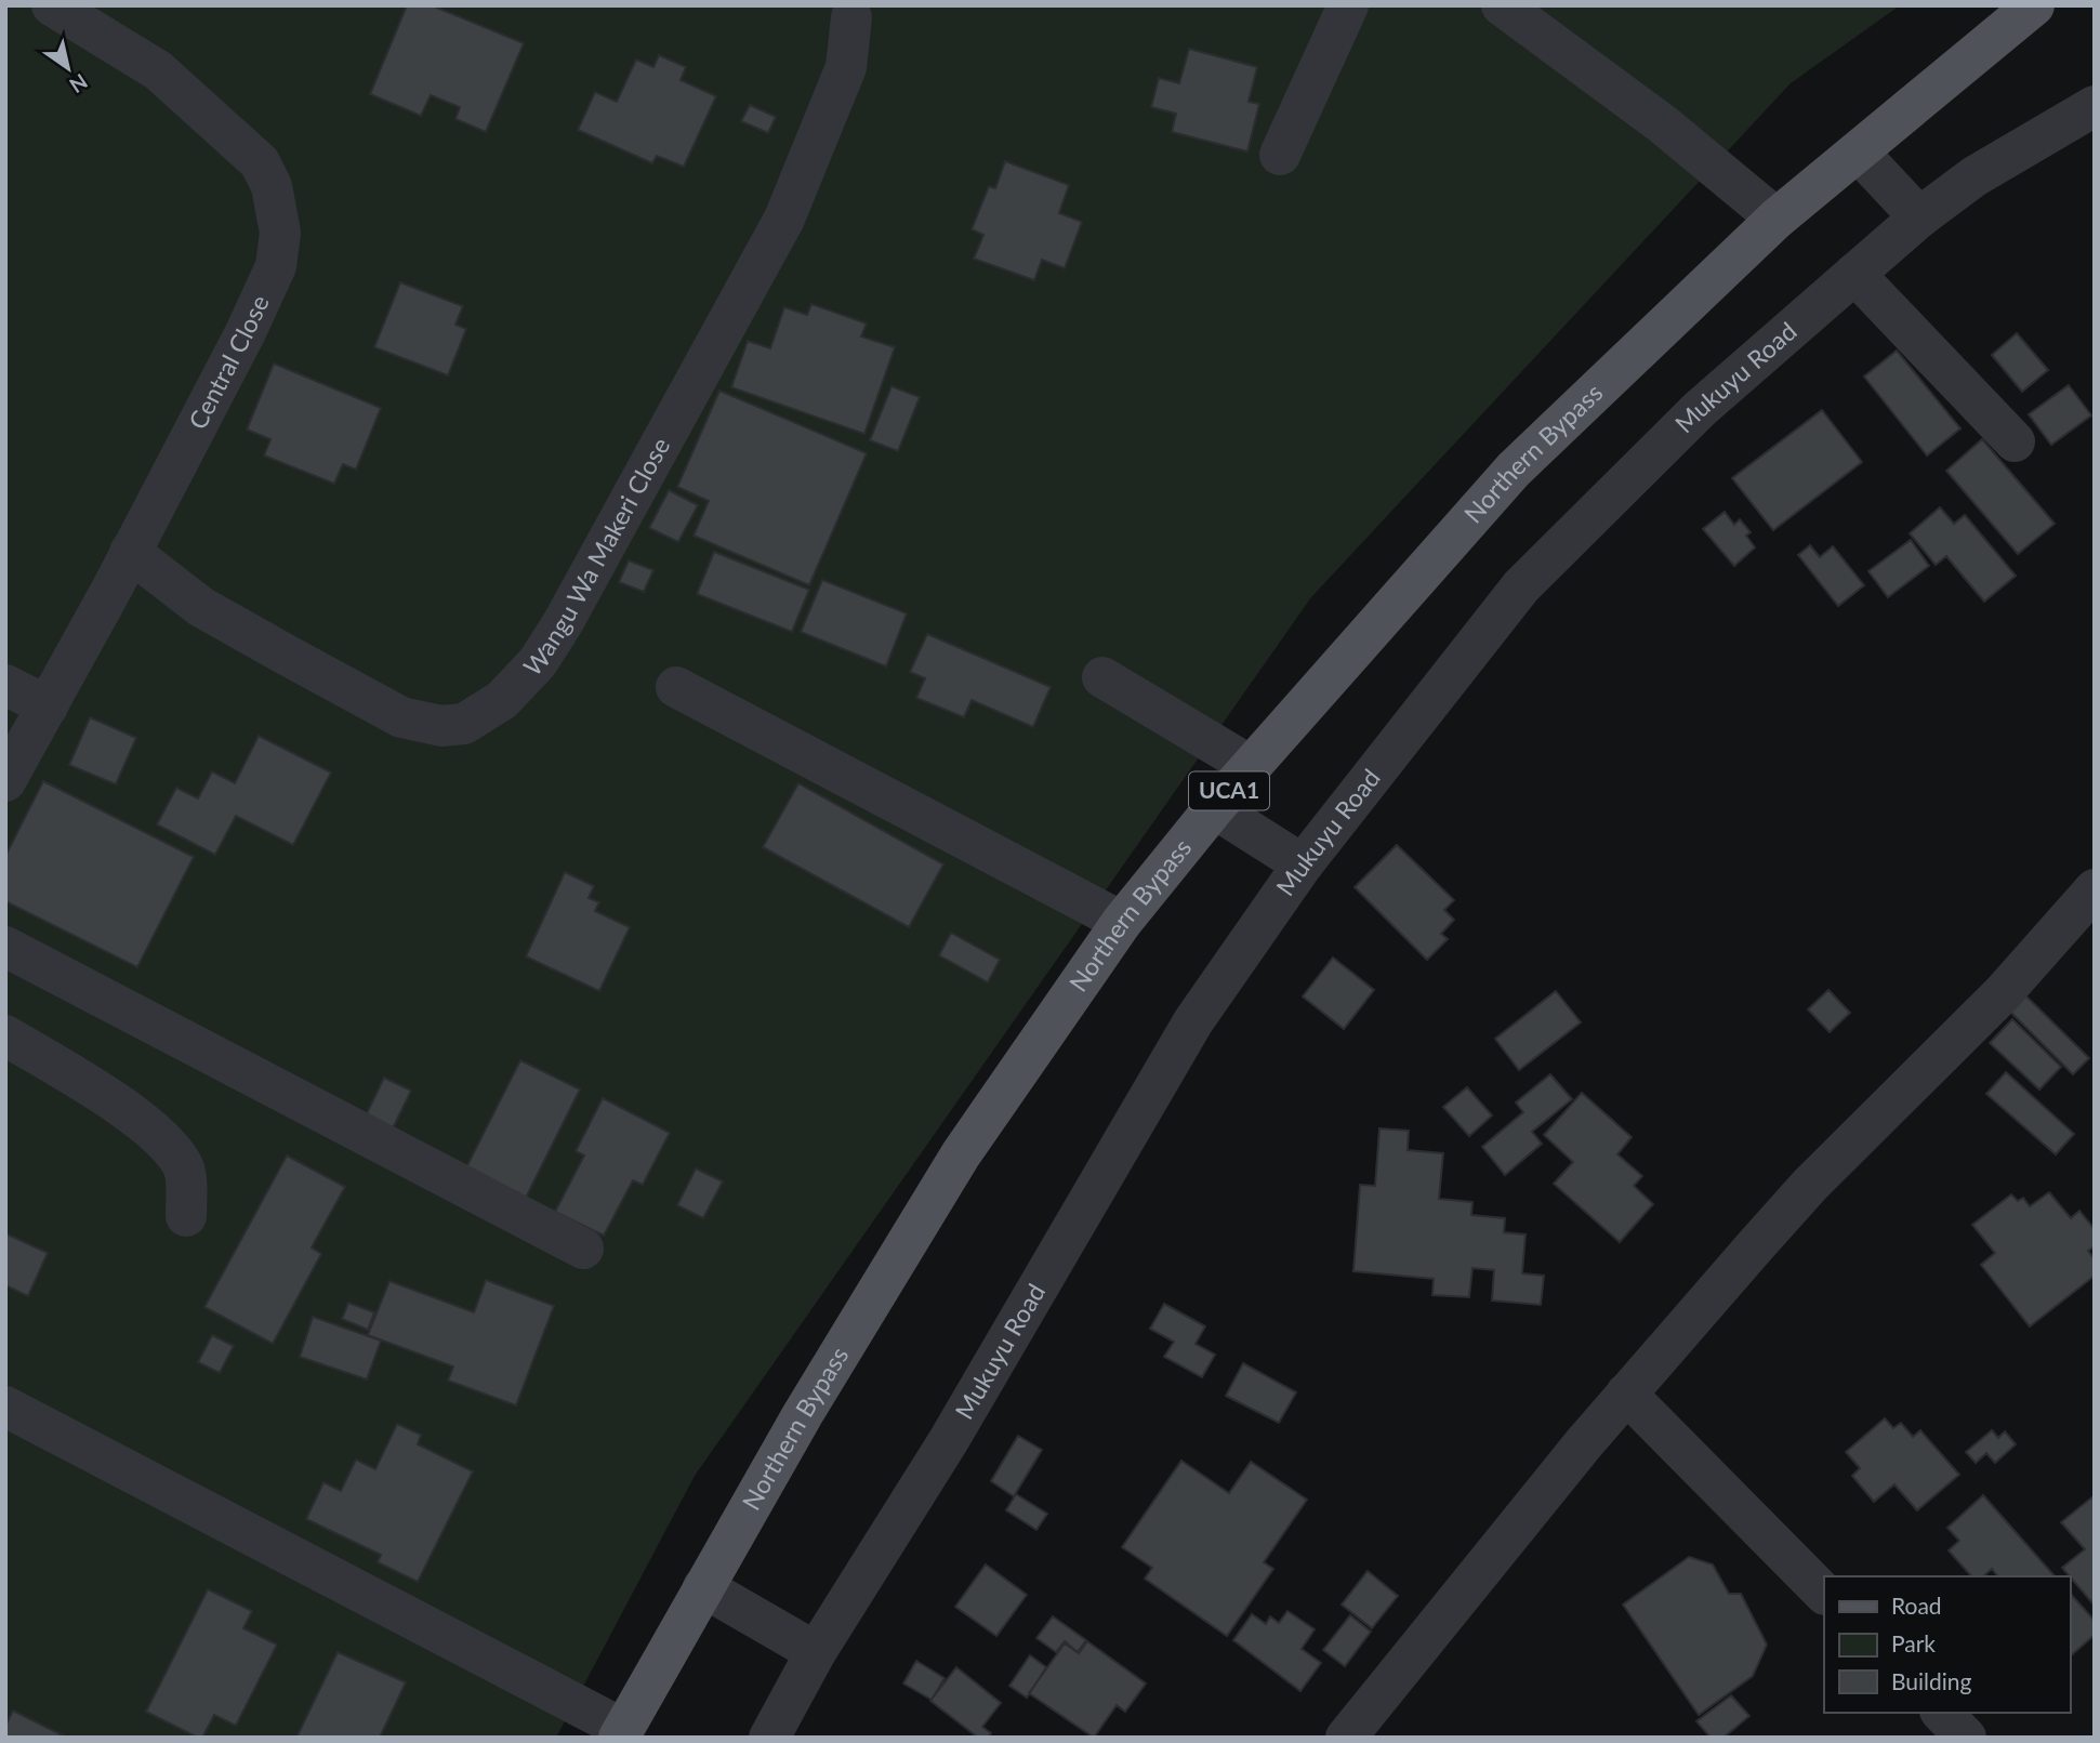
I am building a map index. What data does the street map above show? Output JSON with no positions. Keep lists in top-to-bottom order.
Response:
{
  "streets": {
    "main road": ["Northern Bypass", "UCA1"],
    "street": ["Central Close", "Mukuyu Road", "Wangu Wa Makeri Close"]
  },
  "crossings": [
    ["Central Close", "Wangu Wa Makeri Close"]
  ],
  "legend": ["Road", "Park", "Building"],
  "north": "bottom right"
}
